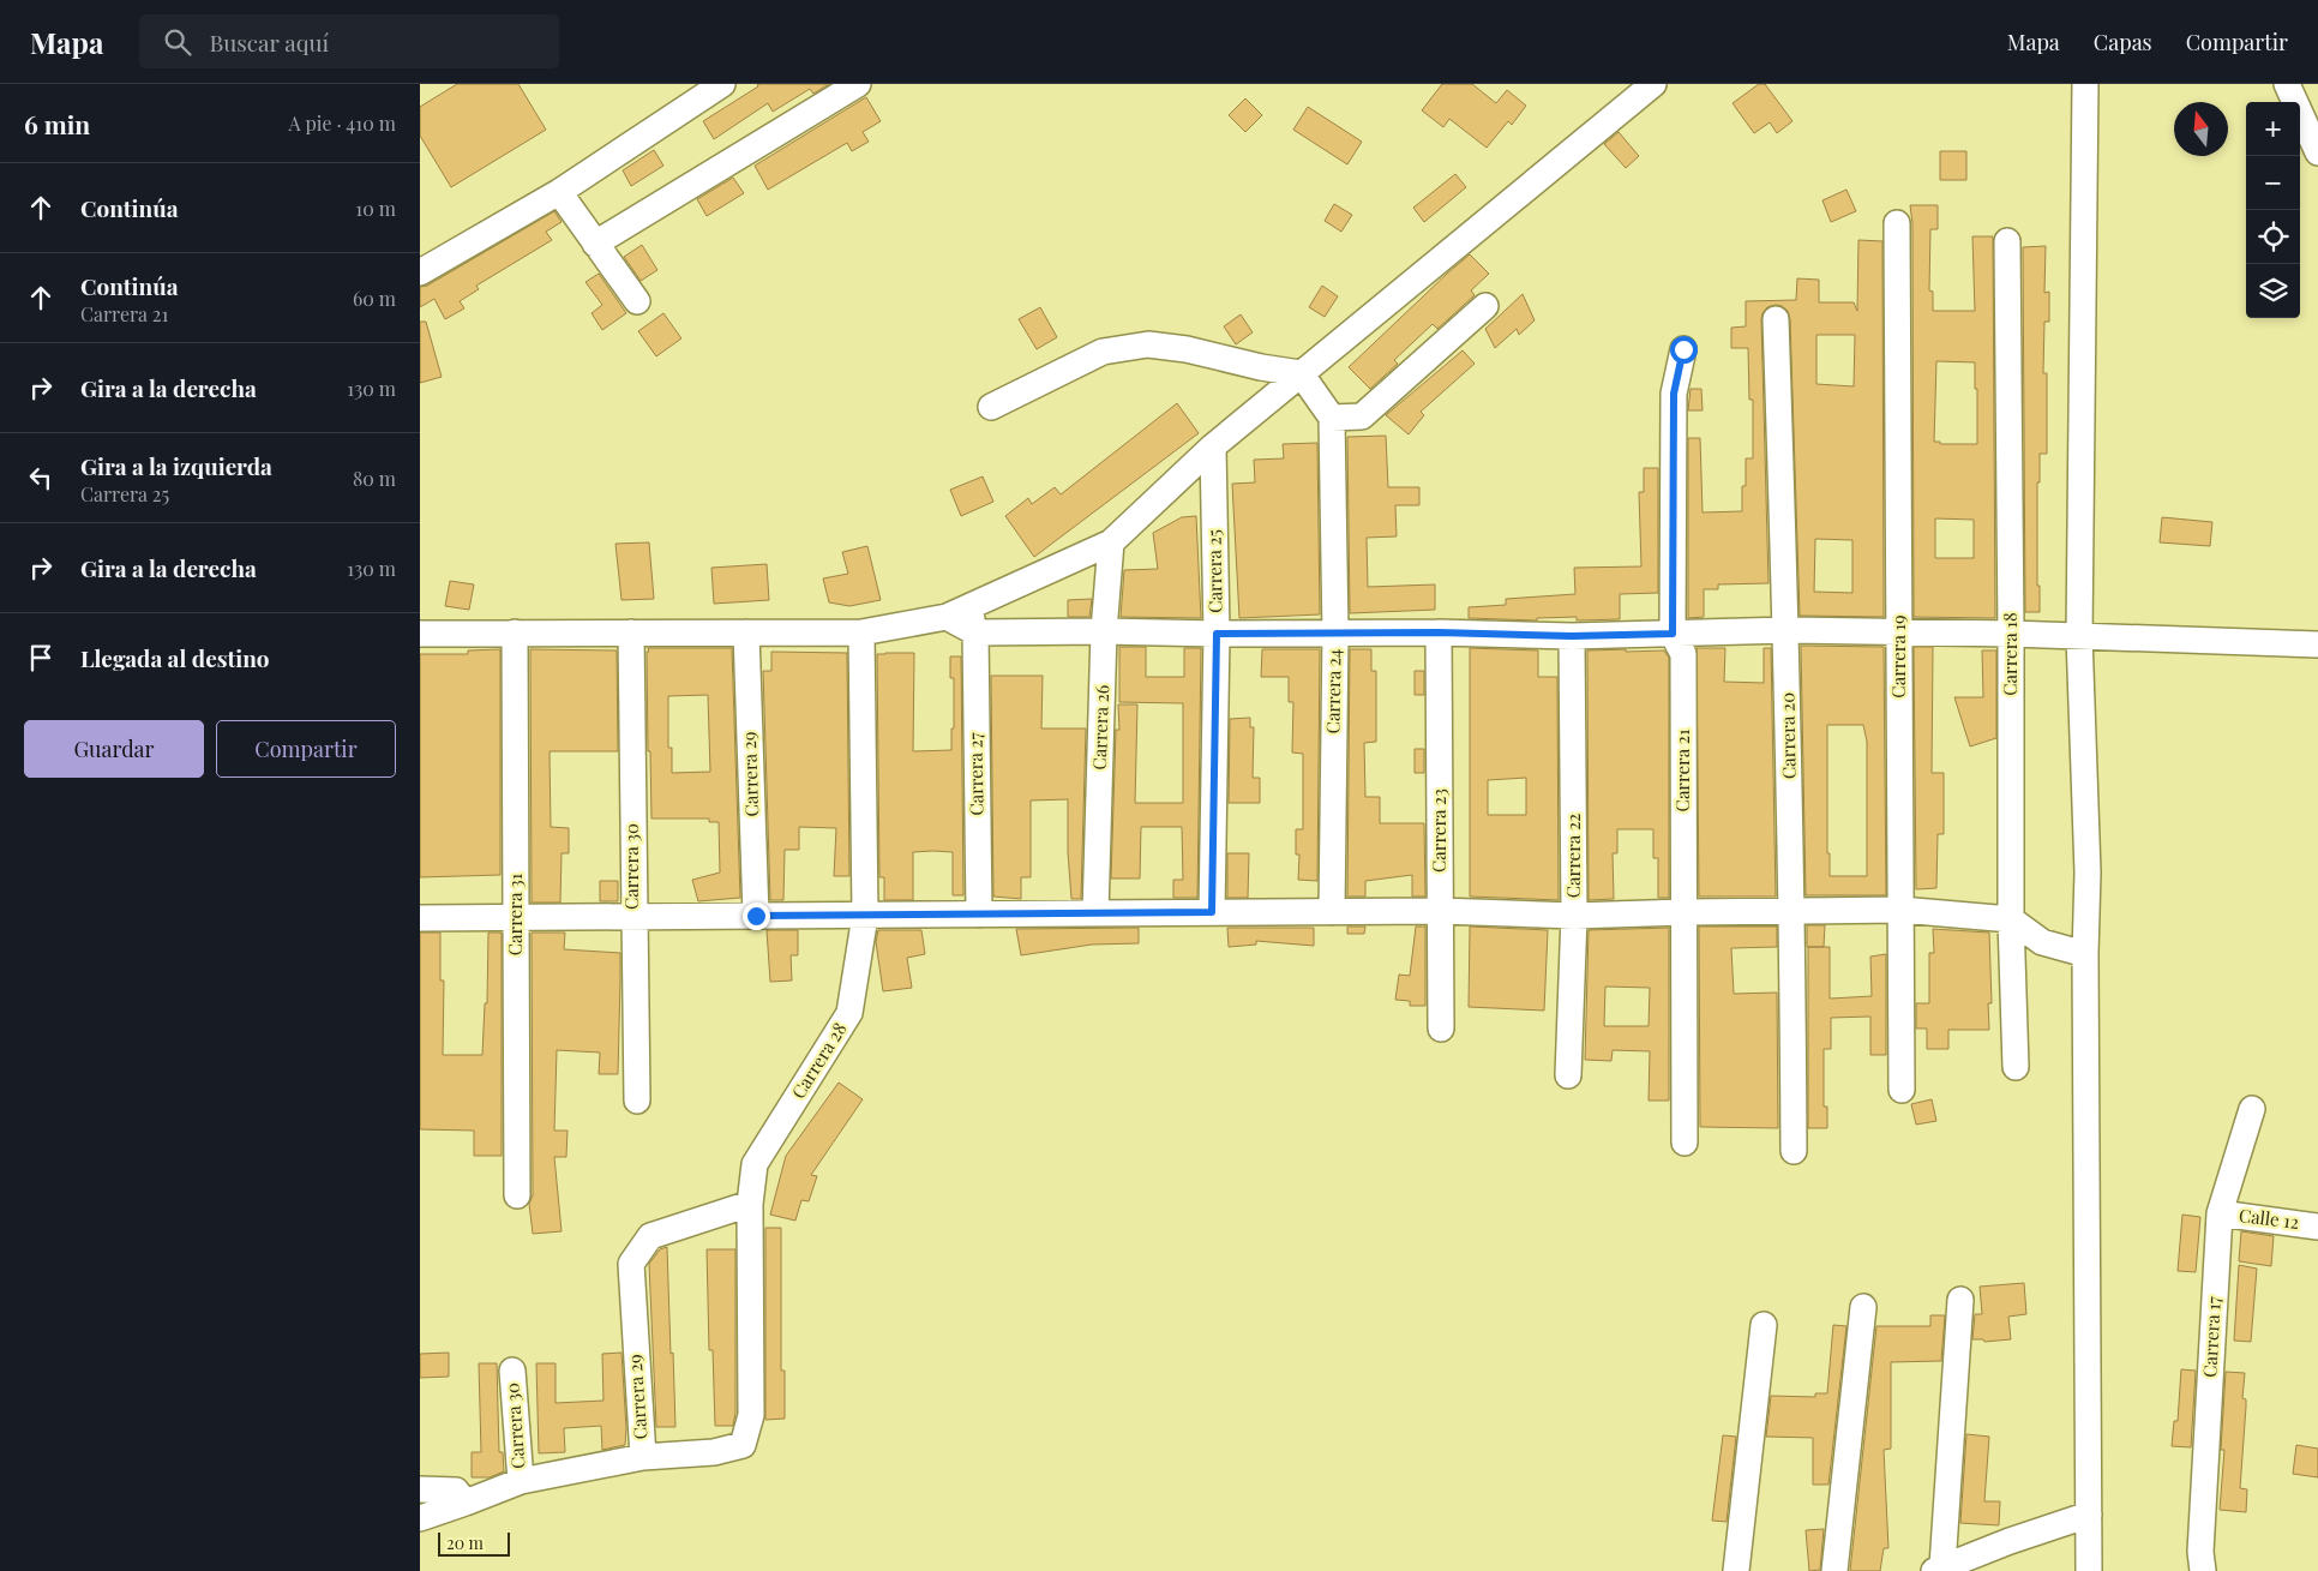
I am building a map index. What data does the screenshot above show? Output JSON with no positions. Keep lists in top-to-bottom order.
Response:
{
  "streets": {
    "street": [
      "Carrera 25",
      "Carrera 18",
      "Carrera 19",
      "Carrera 24",
      "Carrera 26",
      "Carrera 20",
      "Carrera 21",
      "Carrera 29",
      "Carrera 27",
      "Carrera 23",
      "Carrera 22",
      "Carrera 30",
      "Carrera 31",
      "Carrera 28",
      "Calle 12",
      "Carrera 17"
    ]
  },
  "crossings": [
    ["Carrera 29", "Carrera 28"],
    ["Calle 12", "Carrera 17"]
  ],
  "scale_bar": "20 m",
  "north": "top",
  "page": {
    "header": "Mapa",
    "search": "Buscar aquí",
    "nav": ["Mapa", "Capas", "Compartir"],
    "heading": ["6 min", "A pie · 410 m"],
    "map_buttons": ["+", "−"],
    "list": [
      ["Continúa", "10 m"],
      ["Continúa", "Carrera 21", "60 m"],
      ["Gira a la derecha", "130 m"],
      ["Gira a la izquierda", "Carrera 25", "80 m"],
      ["Gira a la derecha", "130 m"],
      "Llegada al destino"
    ],
    "buttons": ["Guardar", "Compartir"],
    "scale": "20 m"
  }
}
